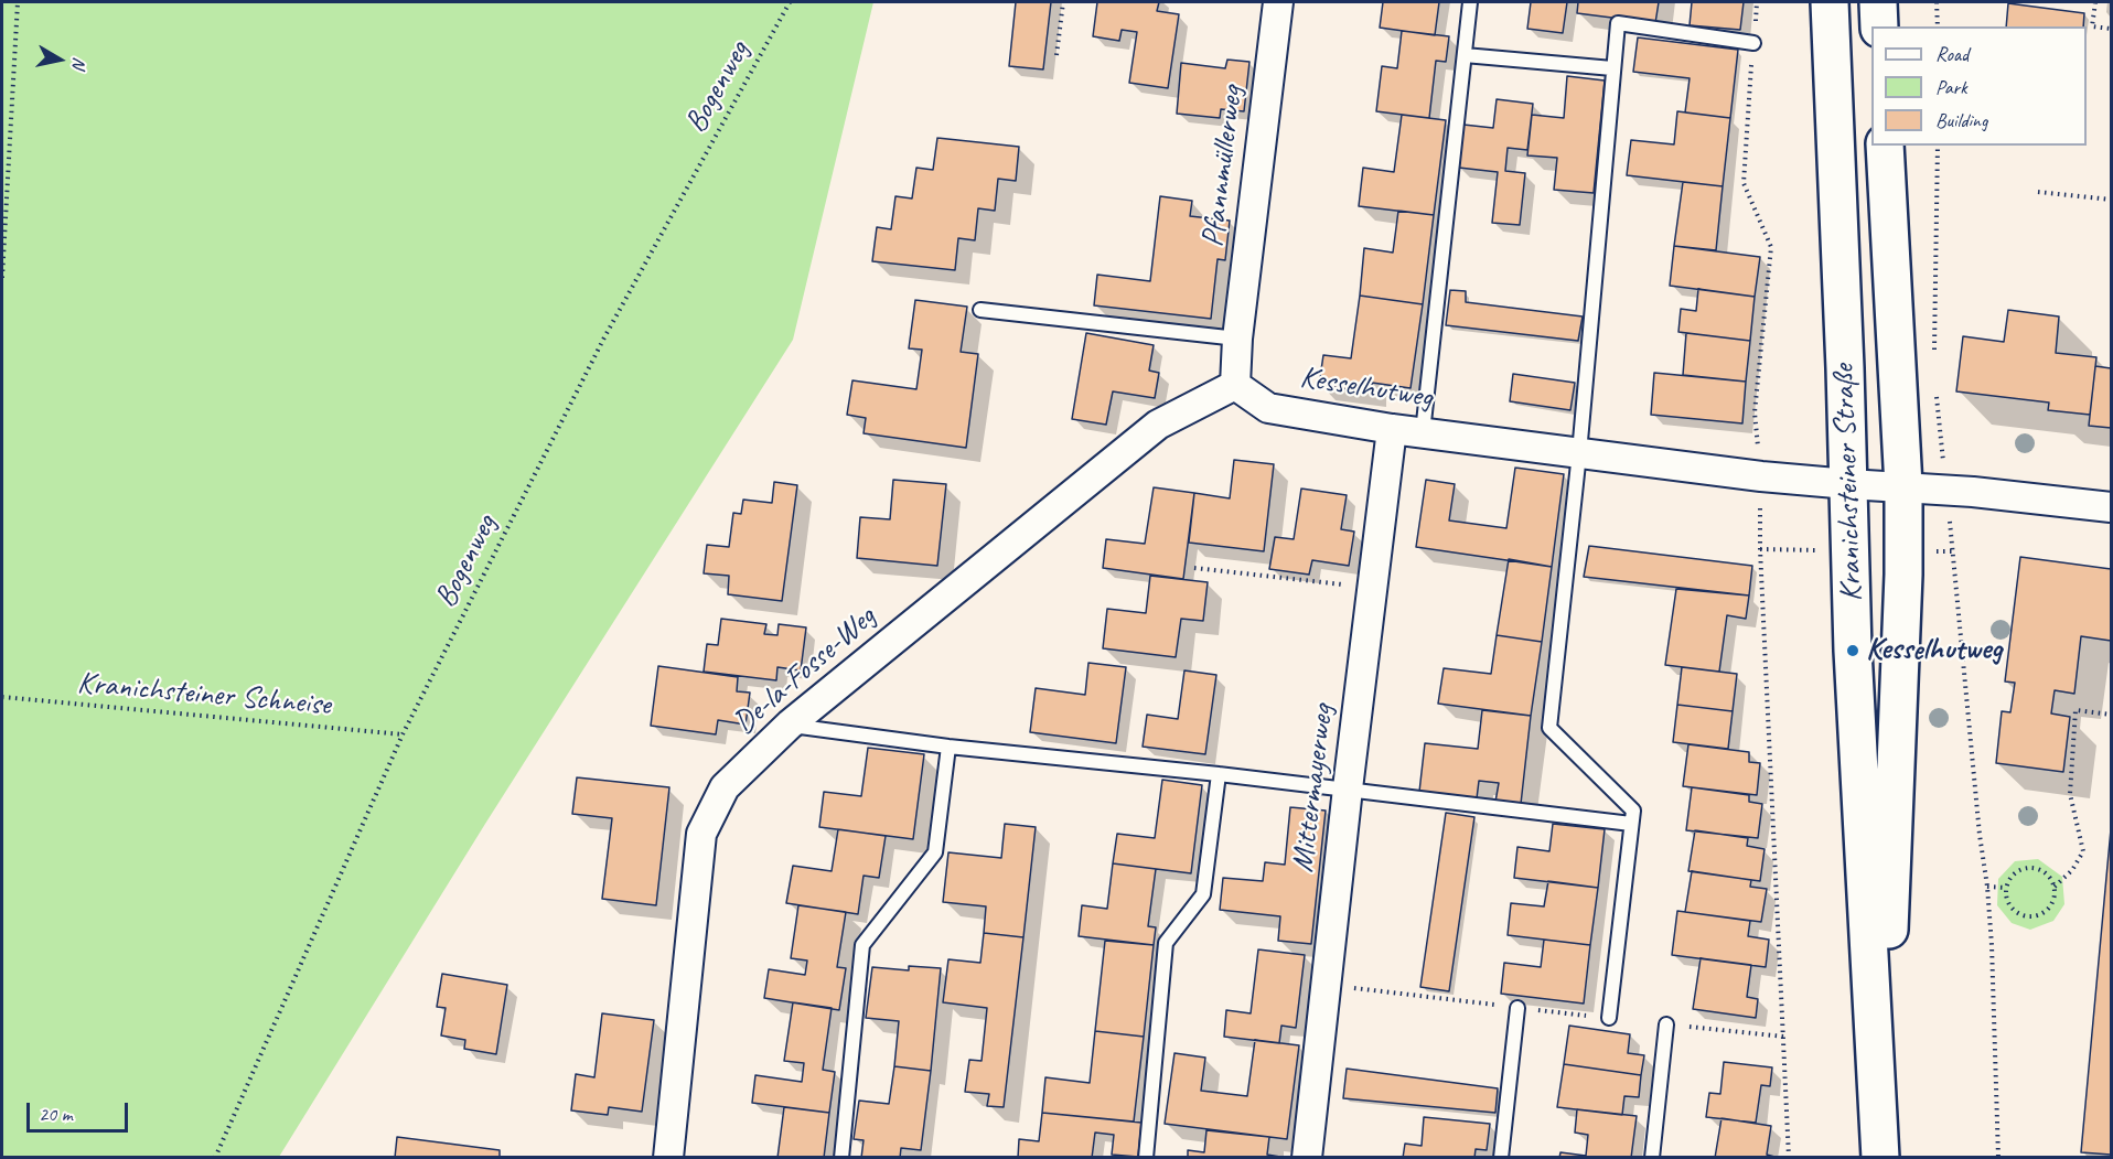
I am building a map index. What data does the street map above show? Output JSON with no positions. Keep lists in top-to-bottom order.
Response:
{
  "streets": {
    "main road": ["Kranichsteiner Straße"],
    "street": [
      "Pfannmüllerweg",
      "Kesselhutweg",
      "De-la-Fosse-Weg",
      "Mittermayerweg"
    ],
    "path": ["Bogenweg", "Kranichsteiner Schneise"]
  },
  "crossings": [
    ["Bogenweg", "Kranichsteiner Schneise"],
    ["Pfannmüllerweg", "Kesselhutweg"],
    ["Pfannmüllerweg", "De-la-Fosse-Weg"],
    ["Kesselhutweg", "Kranichsteiner Straße"],
    ["Kesselhutweg", "De-la-Fosse-Weg"],
    ["Kesselhutweg", "Mittermayerweg"]
  ],
  "places": ["Kesselhutweg"],
  "legend": ["Road", "Park", "Building"],
  "scale_bar": "20 m",
  "north": "right"
}
